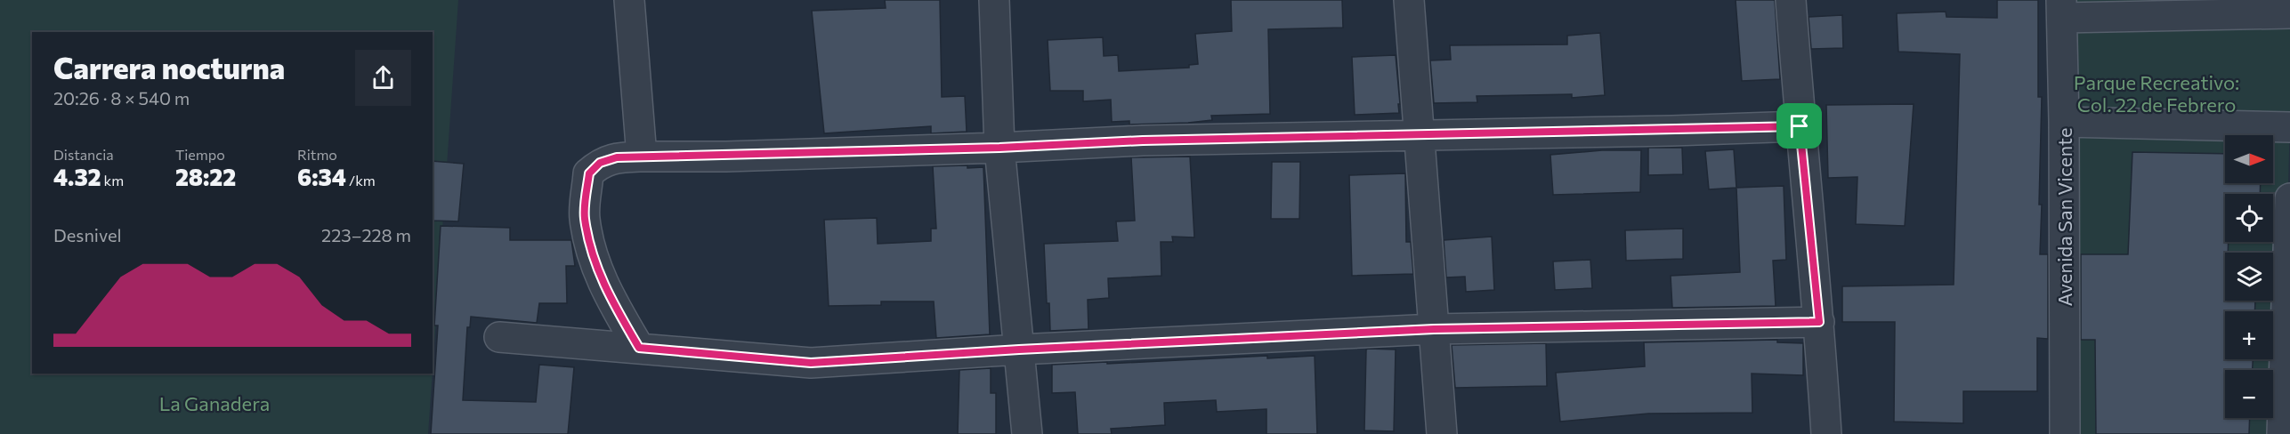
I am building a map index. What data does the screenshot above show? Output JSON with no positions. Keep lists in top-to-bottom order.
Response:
{
  "streets": {
    "street": ["Avenida San Vicente"]
  },
  "parks": ["Parque Recreativo: Col. 22 de Febrero", "La Ganadera"],
  "north": "right",
  "page": {
    "heading": ["Carrera nocturna", "20:26 · 8 × 540 m"],
    "stats": [
      ["Distancia", "4.32 km"],
      ["Tiempo", "28:22"],
      ["Ritmo", "6:34 /km"]
    ],
    "map_buttons": ["+", "−"],
    "chart": ["Desnivel", "223–228 m"]
  }
}
